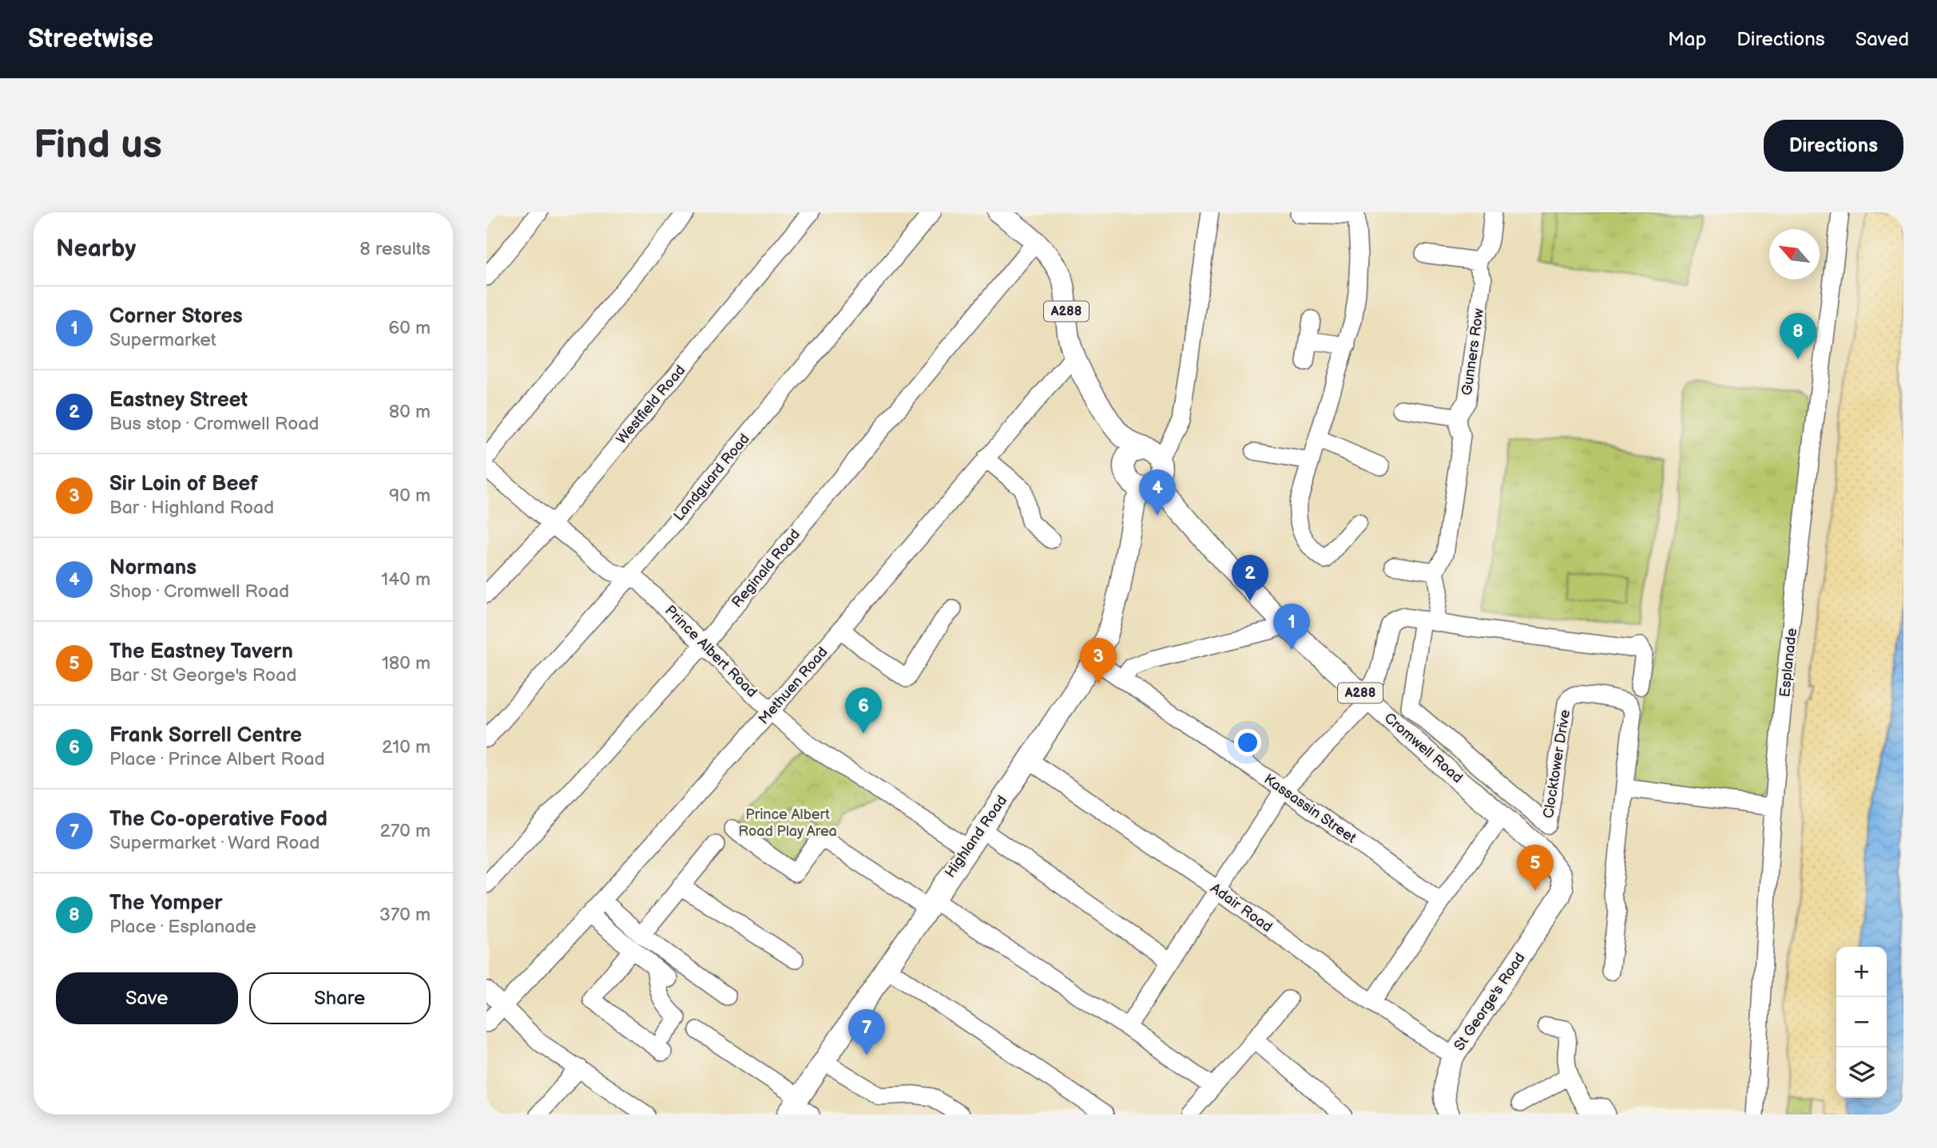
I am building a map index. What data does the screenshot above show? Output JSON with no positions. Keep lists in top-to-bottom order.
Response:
{
  "streets": {
    "main road": [
      "A288",
      "Cromwell Road",
      "Highland Road",
      "St George's Road"
    ],
    "street": [
      "Gunners Row",
      "Westfield Road",
      "Landguard Road",
      "Reginald Road",
      "Prince Albert Road",
      "Esplanade",
      "Methuen Road",
      "Clocktower Drive",
      "Kassassin Street",
      "Adair Road"
    ]
  },
  "crossings": [
    ["A288", "Reginald Road"],
    ["A288", "Methuen Road"],
    ["A288", "Cromwell Road"],
    ["A288", "Highland Road"],
    ["Westfield Road", "Prince Albert Road"],
    ["Landguard Road", "Prince Albert Road"],
    ["Reginald Road", "Prince Albert Road"],
    ["Prince Albert Road", "Methuen Road"],
    ["Prince Albert Road", "Highland Road"],
    ["Cromwell Road", "Highland Road"],
    ["Cromwell Road", "St George's Road"],
    ["Kassassin Street", "Highland Road"],
    ["Highland Road", "Adair Road"],
    ["Adair Road", "St George's Road"]
  ],
  "parks": ["Prince Albert Road Play Area"],
  "north": "top left",
  "page": {
    "header": "Streetwise",
    "nav": ["Map", "Directions", "Saved"],
    "buttons": [
      "Directions",
      ["Save", "Share"]
    ],
    "title": "Find us",
    "heading": ["Nearby", "8 results"],
    "list": [
      {
        "mark": "1",
        "name": "Corner Stores",
        "note": "Supermarket",
        "value": "60 m"
      },
      {
        "mark": "2",
        "name": "Eastney Street",
        "note": "Bus stop · Cromwell Road",
        "value": "80 m"
      },
      {
        "mark": "3",
        "name": "Sir Loin of Beef",
        "note": "Bar · Highland Road",
        "value": "90 m"
      },
      {
        "mark": "4",
        "name": "Normans",
        "note": "Shop · Cromwell Road",
        "value": "140 m"
      },
      {
        "mark": "5",
        "name": "The Eastney Tavern",
        "note": "Bar · St George's Road",
        "value": "180 m"
      },
      {
        "mark": "6",
        "name": "Frank Sorrell Centre",
        "note": "Place · Prince Albert Road",
        "value": "210 m"
      },
      {
        "mark": "7",
        "name": "The Co-operative Food",
        "note": "Supermarket · Ward Road",
        "value": "270 m"
      },
      {
        "mark": "8",
        "name": "The Yomper",
        "note": "Place · Esplanade",
        "value": "370 m"
      }
    ],
    "pins": [
      "8",
      "4",
      "2",
      "1",
      "3",
      "6",
      "5",
      "7"
    ],
    "map_buttons": ["+", "−"]
  }
}
